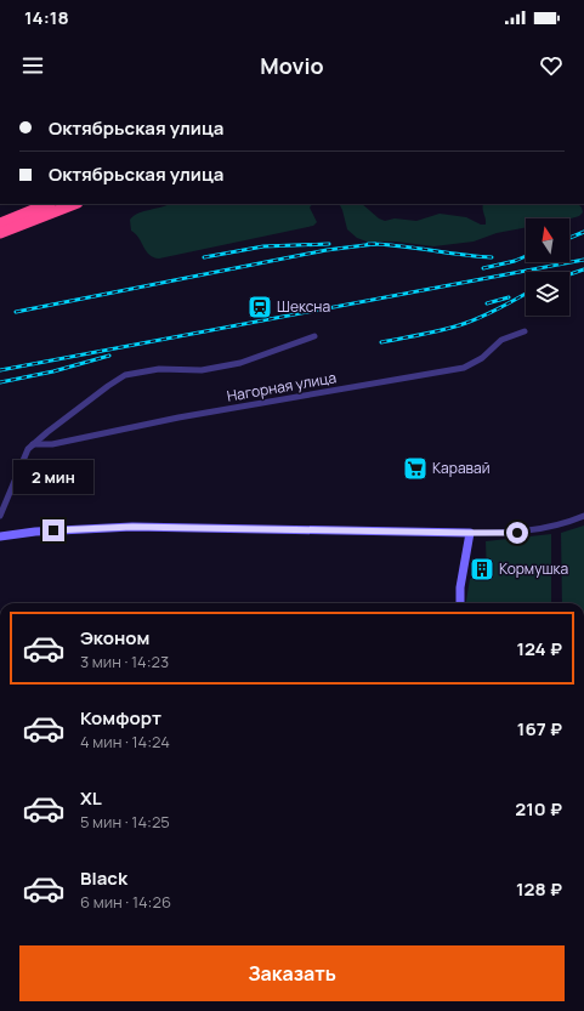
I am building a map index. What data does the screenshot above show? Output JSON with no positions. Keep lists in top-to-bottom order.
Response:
{
  "streets": {
    "street": ["Нагорная улица"]
  },
  "places": {
    "station": ["Шексна"],
    "supermarket": ["Каравай"],
    "building": ["Кормушка"]
  },
  "north": "top",
  "page": {
    "status": "14:18",
    "header": "Movio",
    "banner": ["Октябрьская улица", "Октябрьская улица"],
    "bubble": "2 мин",
    "list": [
      {
        "name": "Эконом",
        "note": "3 мин · 14:23",
        "value": "124 ₽"
      },
      {
        "name": "Комфорт",
        "note": "4 мин · 14:24",
        "value": "167 ₽"
      },
      {
        "name": "XL",
        "note": "5 мин · 14:25",
        "value": "210 ₽"
      },
      {
        "name": "Black",
        "note": "6 мин · 14:26",
        "value": "128 ₽"
      }
    ],
    "buttons": "Заказать"
  }
}
